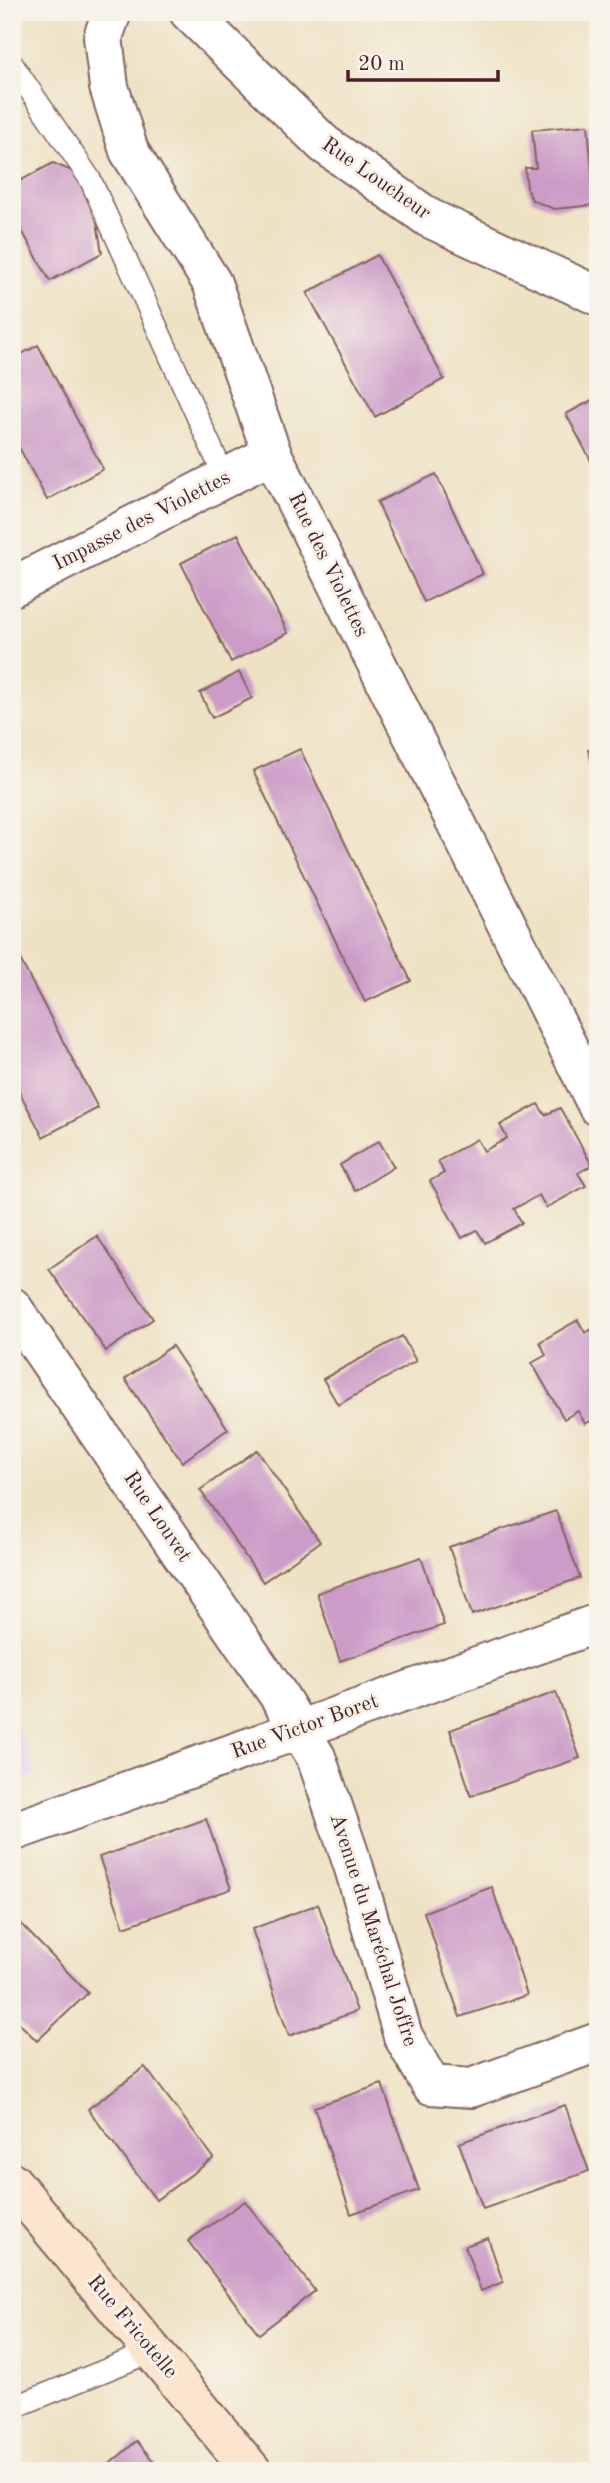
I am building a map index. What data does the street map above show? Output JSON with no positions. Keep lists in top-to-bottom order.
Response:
{
  "streets": {
    "street": [
      "Rue Loucheur",
      "Impasse des Violettes",
      "Rue des Violettes",
      "Rue Louvet",
      "Rue Victor Boret",
      "Avenue du Maréchal Joffre",
      "Rue Fricotelle"
    ]
  },
  "crossings": [
    ["Impasse des Violettes", "Rue des Violettes"],
    ["Rue Louvet", "Rue Victor Boret"],
    ["Rue Louvet", "Avenue du Maréchal Joffre"],
    ["Rue Victor Boret", "Avenue du Maréchal Joffre"]
  ],
  "scale_bar": "20 m"
}
